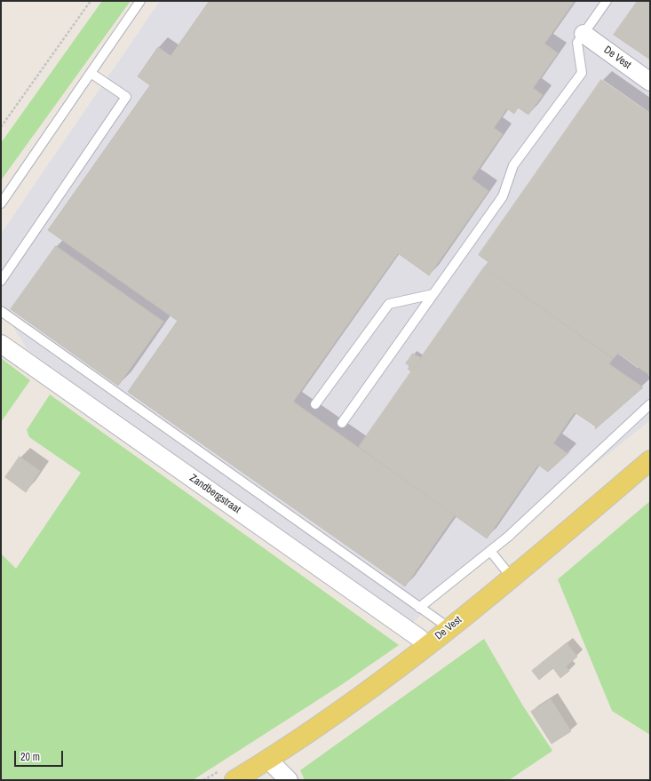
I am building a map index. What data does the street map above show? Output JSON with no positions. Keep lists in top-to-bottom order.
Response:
{
  "streets": {
    "main road": ["De Vest"],
    "street": ["Zandbergstraat"]
  },
  "crossings": [
    ["De Vest", "Zandbergstraat"]
  ],
  "scale_bar": "20 m"
}
